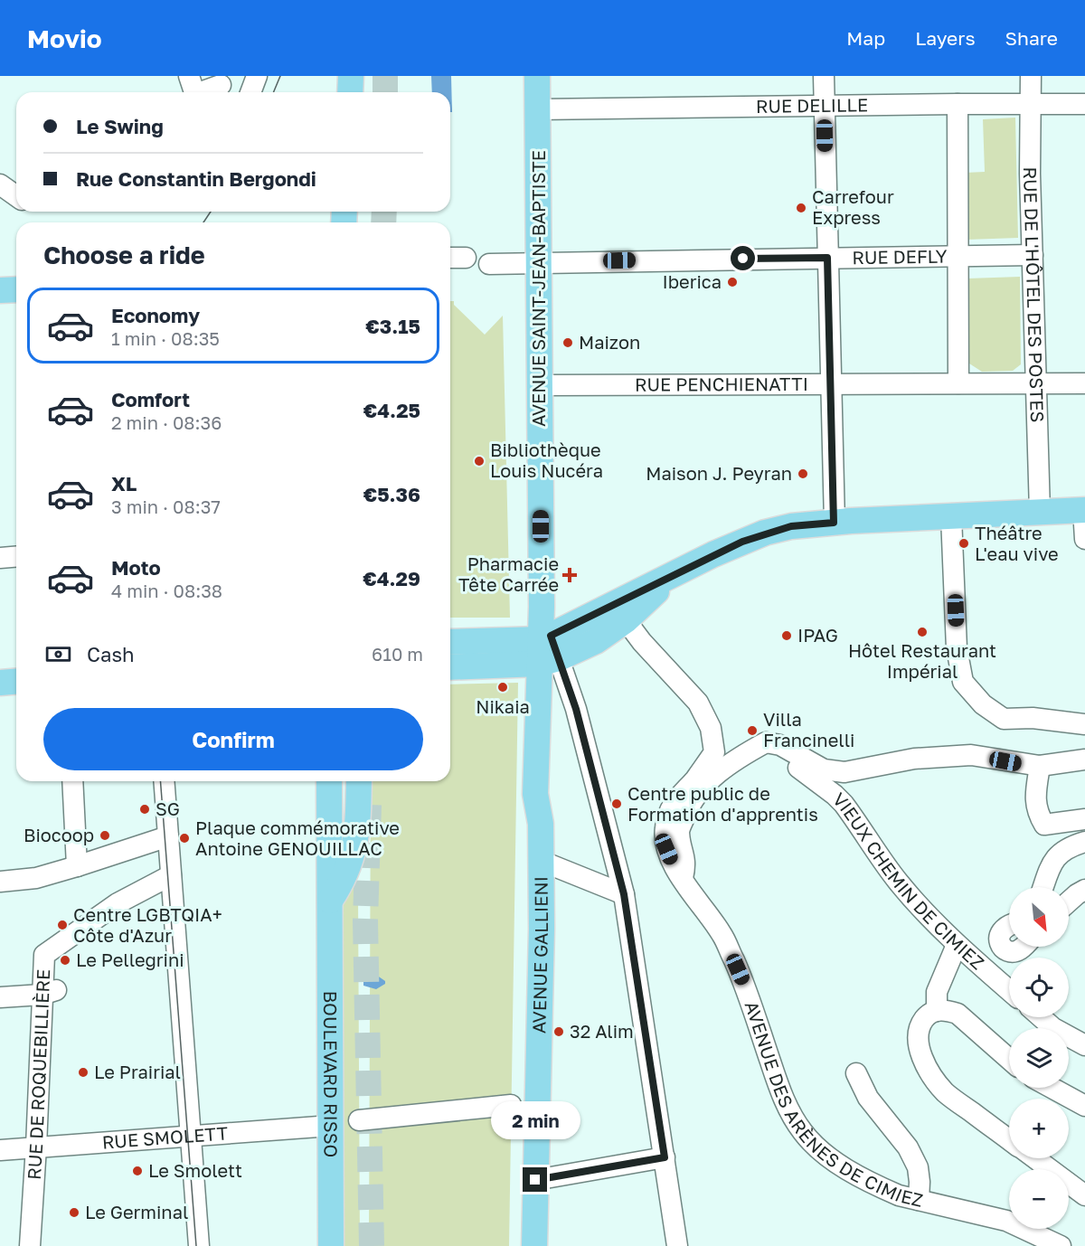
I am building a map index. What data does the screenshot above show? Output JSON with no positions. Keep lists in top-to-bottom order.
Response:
{
  "streets": {
    "main road": ["AVENUE SAINT-JEAN-BAPTISTE", "AVENUE GALLIENI", "BOULEVARD RISSO"],
    "street": [
      "RUE DELILLE",
      "RUE DEFLY",
      "RUE DE L'HÔTEL DES POSTES",
      "RUE PENCHIENATTI",
      "VIEUX CHEMIN DE CIMIEZ",
      "RUE DE ROQUEBILLIÈRE",
      "AVENUE DES ARÈNES DE CIMIEZ",
      "RUE SMOLETT"
    ]
  },
  "crossings": [
    ["RUE DELILLE", "AVENUE SAINT-JEAN-BAPTISTE"],
    ["RUE DELILLE", "RUE DE L'HÔTEL DES POSTES"],
    ["RUE DEFLY", "AVENUE SAINT-JEAN-BAPTISTE"],
    ["RUE DEFLY", "RUE DE L'HÔTEL DES POSTES"],
    ["AVENUE SAINT-JEAN-BAPTISTE", "RUE PENCHIENATTI"],
    ["AVENUE SAINT-JEAN-BAPTISTE", "AVENUE GALLIENI"],
    ["RUE DE L'HÔTEL DES POSTES", "RUE PENCHIENATTI"],
    ["RUE DE ROQUEBILLIÈRE", "RUE SMOLETT"],
    ["BOULEVARD RISSO", "RUE SMOLETT"]
  ],
  "places": {
    "other": [
      "Carrefour Express",
      "Iberica",
      "Maizon",
      "Bibliothèque Louis Nucéra",
      "Maison J. Peyran",
      "Théâtre L'eau vive",
      "Hôtel Restaurant Impérial",
      "IPAG",
      "Nikaia",
      "Villa Francinelli",
      "Centre public de Formation d'apprentis",
      "SG",
      "Biocoop",
      "Plaque commémorative Antoine GENOUILLAC",
      "Centre LGBTQIA+ Côte d'Azur",
      "Le Pellegrini",
      "32 Alim",
      "Le Prairial",
      "Le Smolett",
      "Le Germinal"
    ],
    "health": ["Pharmacie Tête Carrée"]
  },
  "north": "bottom right",
  "page": {
    "header": "Movio",
    "nav": ["Map", "Layers", "Share"],
    "banner": ["Le Swing", "Rue Constantin Bergondi"],
    "heading": "Choose a ride",
    "list": [
      {
        "name": "Economy",
        "note": "1 min · 08:35",
        "value": "€3.15"
      },
      {
        "name": "Comfort",
        "note": "2 min · 08:36",
        "value": "€4.25"
      },
      {
        "name": "XL",
        "note": "3 min · 08:37",
        "value": "€5.36"
      },
      {
        "name": "Moto",
        "note": "4 min · 08:38",
        "value": "€4.29"
      }
    ],
    "pay": ["Cash", "610 m"],
    "buttons": "Confirm",
    "map_buttons": ["+", "−"],
    "bubble": "2 min"
  }
}
